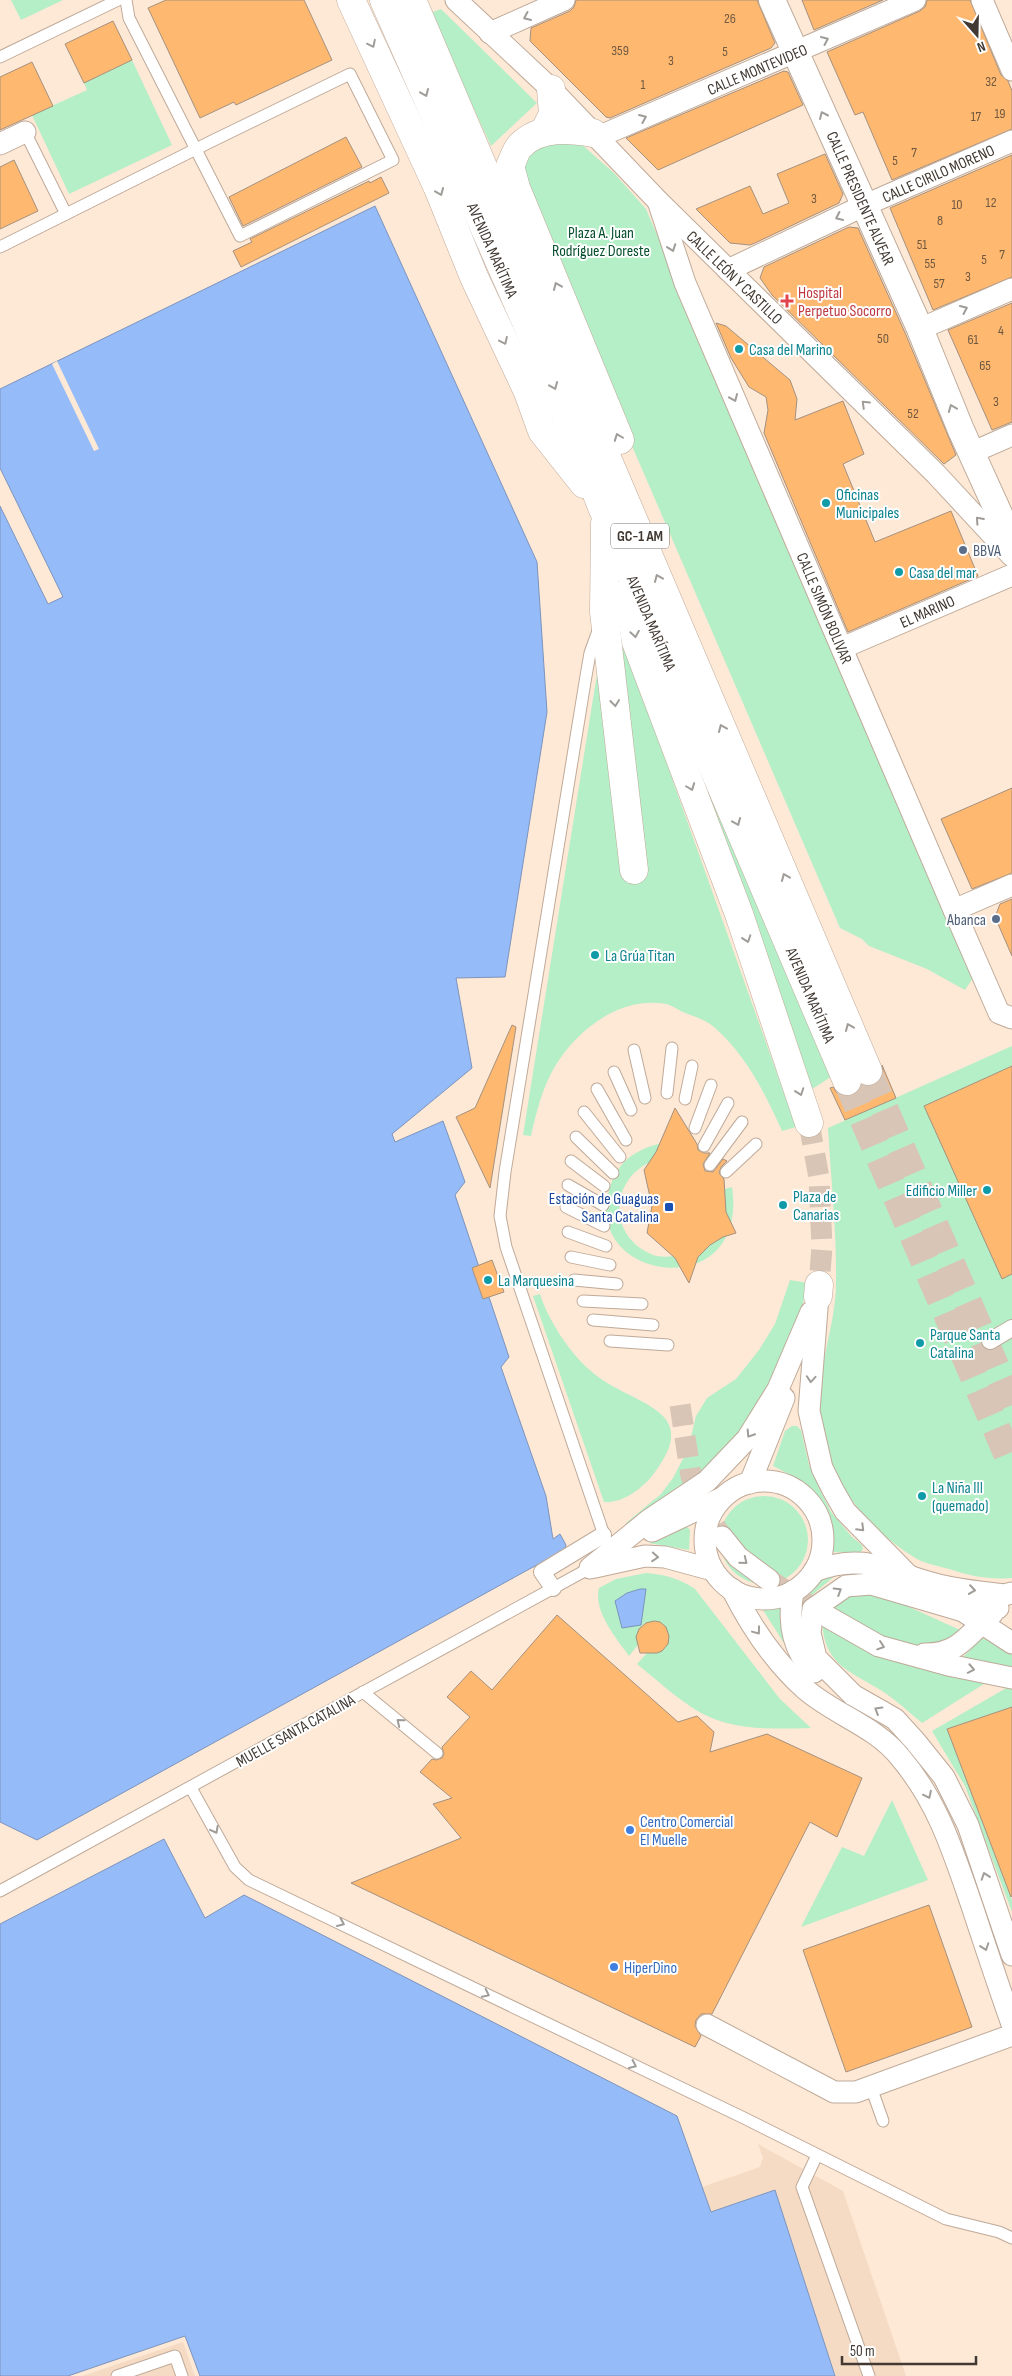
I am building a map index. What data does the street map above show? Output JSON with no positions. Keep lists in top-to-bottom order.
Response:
{
  "streets": {
    "highway": ["AVENIDA MARÍTIMA", "GC-1 AM"],
    "street": [
      "CALLE MONTEVIDEO",
      "CALLE CIRILO MORENO",
      "CALLE PRESIDENTE ALVEAR",
      "CALLE LEÓN Y CASTILLO",
      "CALLE SIMÓN BOLIVAR",
      "EL MARINO"
    ],
    "lane": ["MUELLE SANTA CATALINA"]
  },
  "crossings": [
    ["CALLE MONTEVIDEO", "CALLE PRESIDENTE ALVEAR"],
    ["CALLE MONTEVIDEO", "CALLE LEÓN Y CASTILLO"],
    ["CALLE CIRILO MORENO", "CALLE PRESIDENTE ALVEAR"],
    ["CALLE CIRILO MORENO", "CALLE LEÓN Y CASTILLO"],
    ["CALLE LEÓN Y CASTILLO", "CALLE SIMÓN BOLIVAR"],
    ["CALLE SIMÓN BOLIVAR", "EL MARINO"]
  ],
  "one_way": [
    "CALLE MONTEVIDEO",
    "CALLE CIRILO MORENO",
    "CALLE PRESIDENTE ALVEAR",
    "CALLE LEÓN Y CASTILLO",
    "CALLE SIMÓN BOLIVAR"
  ],
  "parks": ["Plaza A. Juan Rodríguez Doreste"],
  "places": {
    "health": ["Hospital Perpetuo Socorro"],
    "other": [
      "Casa del Marino",
      "Oficinas Municipales",
      "BBVA",
      "Casa del mar",
      "Abanca",
      "La Grúa Titan",
      "Edificio Miller",
      "Plaza de Canarias",
      "La Marquesina",
      "Parque Santa Catalina",
      "La Niña III (quemado)",
      "Centro Comercial El Muelle",
      "HiperDino"
    ],
    "transit": ["Estación de Guaguas Santa Catalina"]
  },
  "house_numbers": [
    "26",
    "359",
    "5",
    "3",
    "32",
    "1",
    "19",
    "17",
    "7",
    "5",
    "3",
    "12",
    "10",
    "8",
    "51",
    "7",
    "5",
    "55",
    "3",
    "57",
    "4",
    "50",
    "61",
    "65",
    "3",
    "52"
  ],
  "scale_bar": "50 m",
  "north": "bottom"
}
